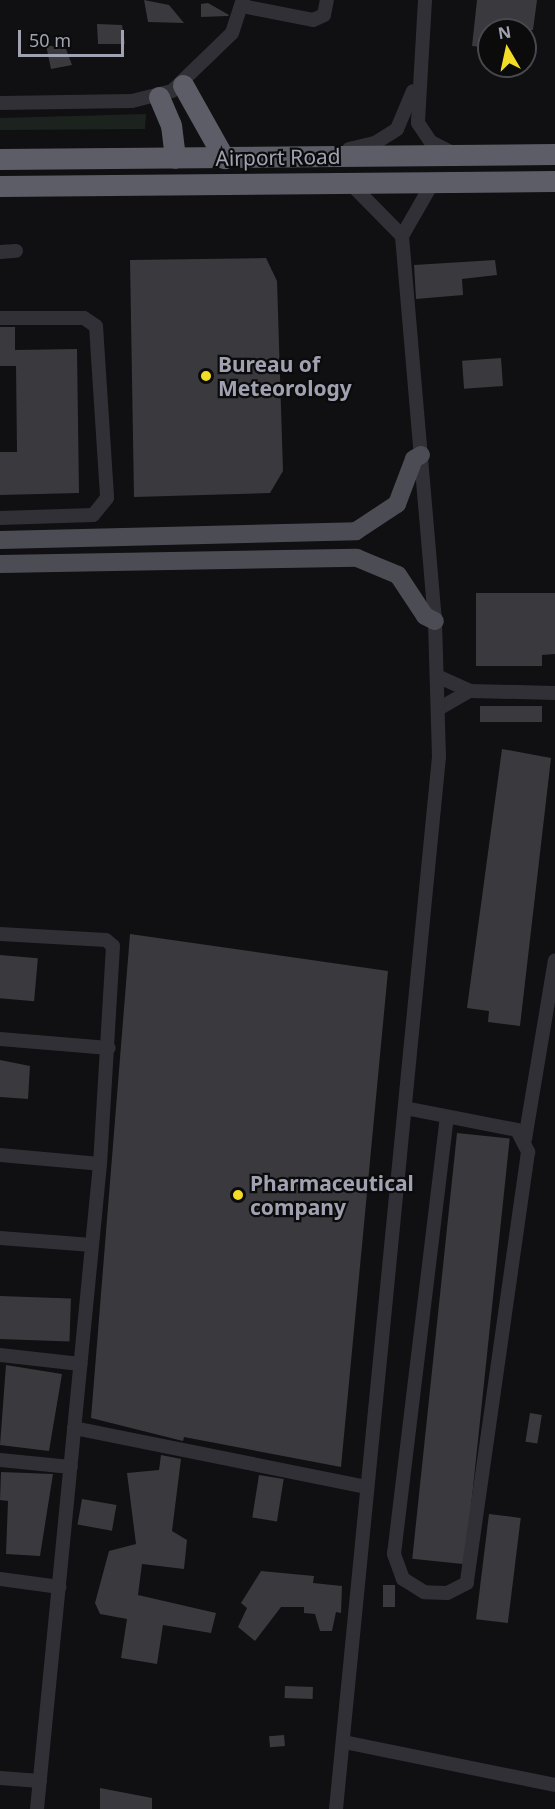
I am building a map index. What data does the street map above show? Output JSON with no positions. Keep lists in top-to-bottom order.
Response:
{
  "streets": {
    "highway": ["Airport Road"]
  },
  "places": ["Bureau of Meteorology", "Pharmaceutical company"],
  "scale_bar": "50 m",
  "north": "top"
}
